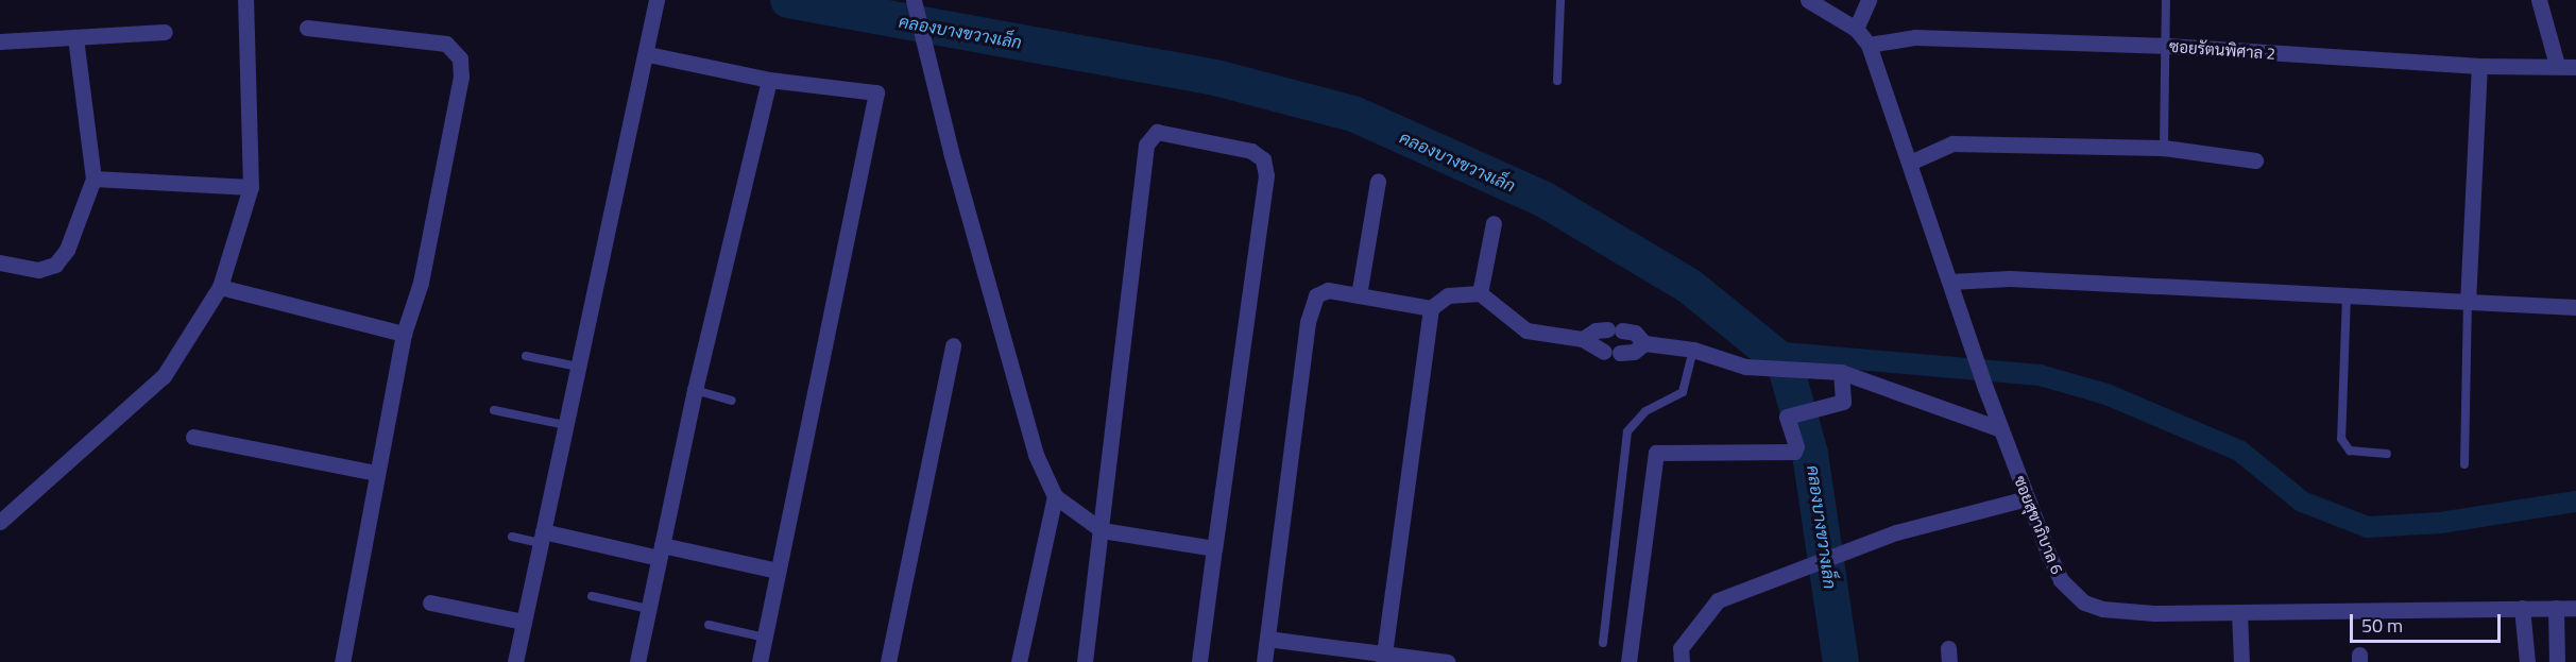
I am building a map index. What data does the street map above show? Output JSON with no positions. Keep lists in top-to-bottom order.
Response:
{
  "streets": {
    "street": ["ซอยรัตนพิศาล 2", "ซอยสุขาภิบาล 6"]
  },
  "crossings": [
    ["ซอยรัตนพิศาล 2", "ซอยสุขาภิบาล 6"]
  ],
  "water": ["คลองบางขวางเล็ก"],
  "scale_bar": "50 m"
}
